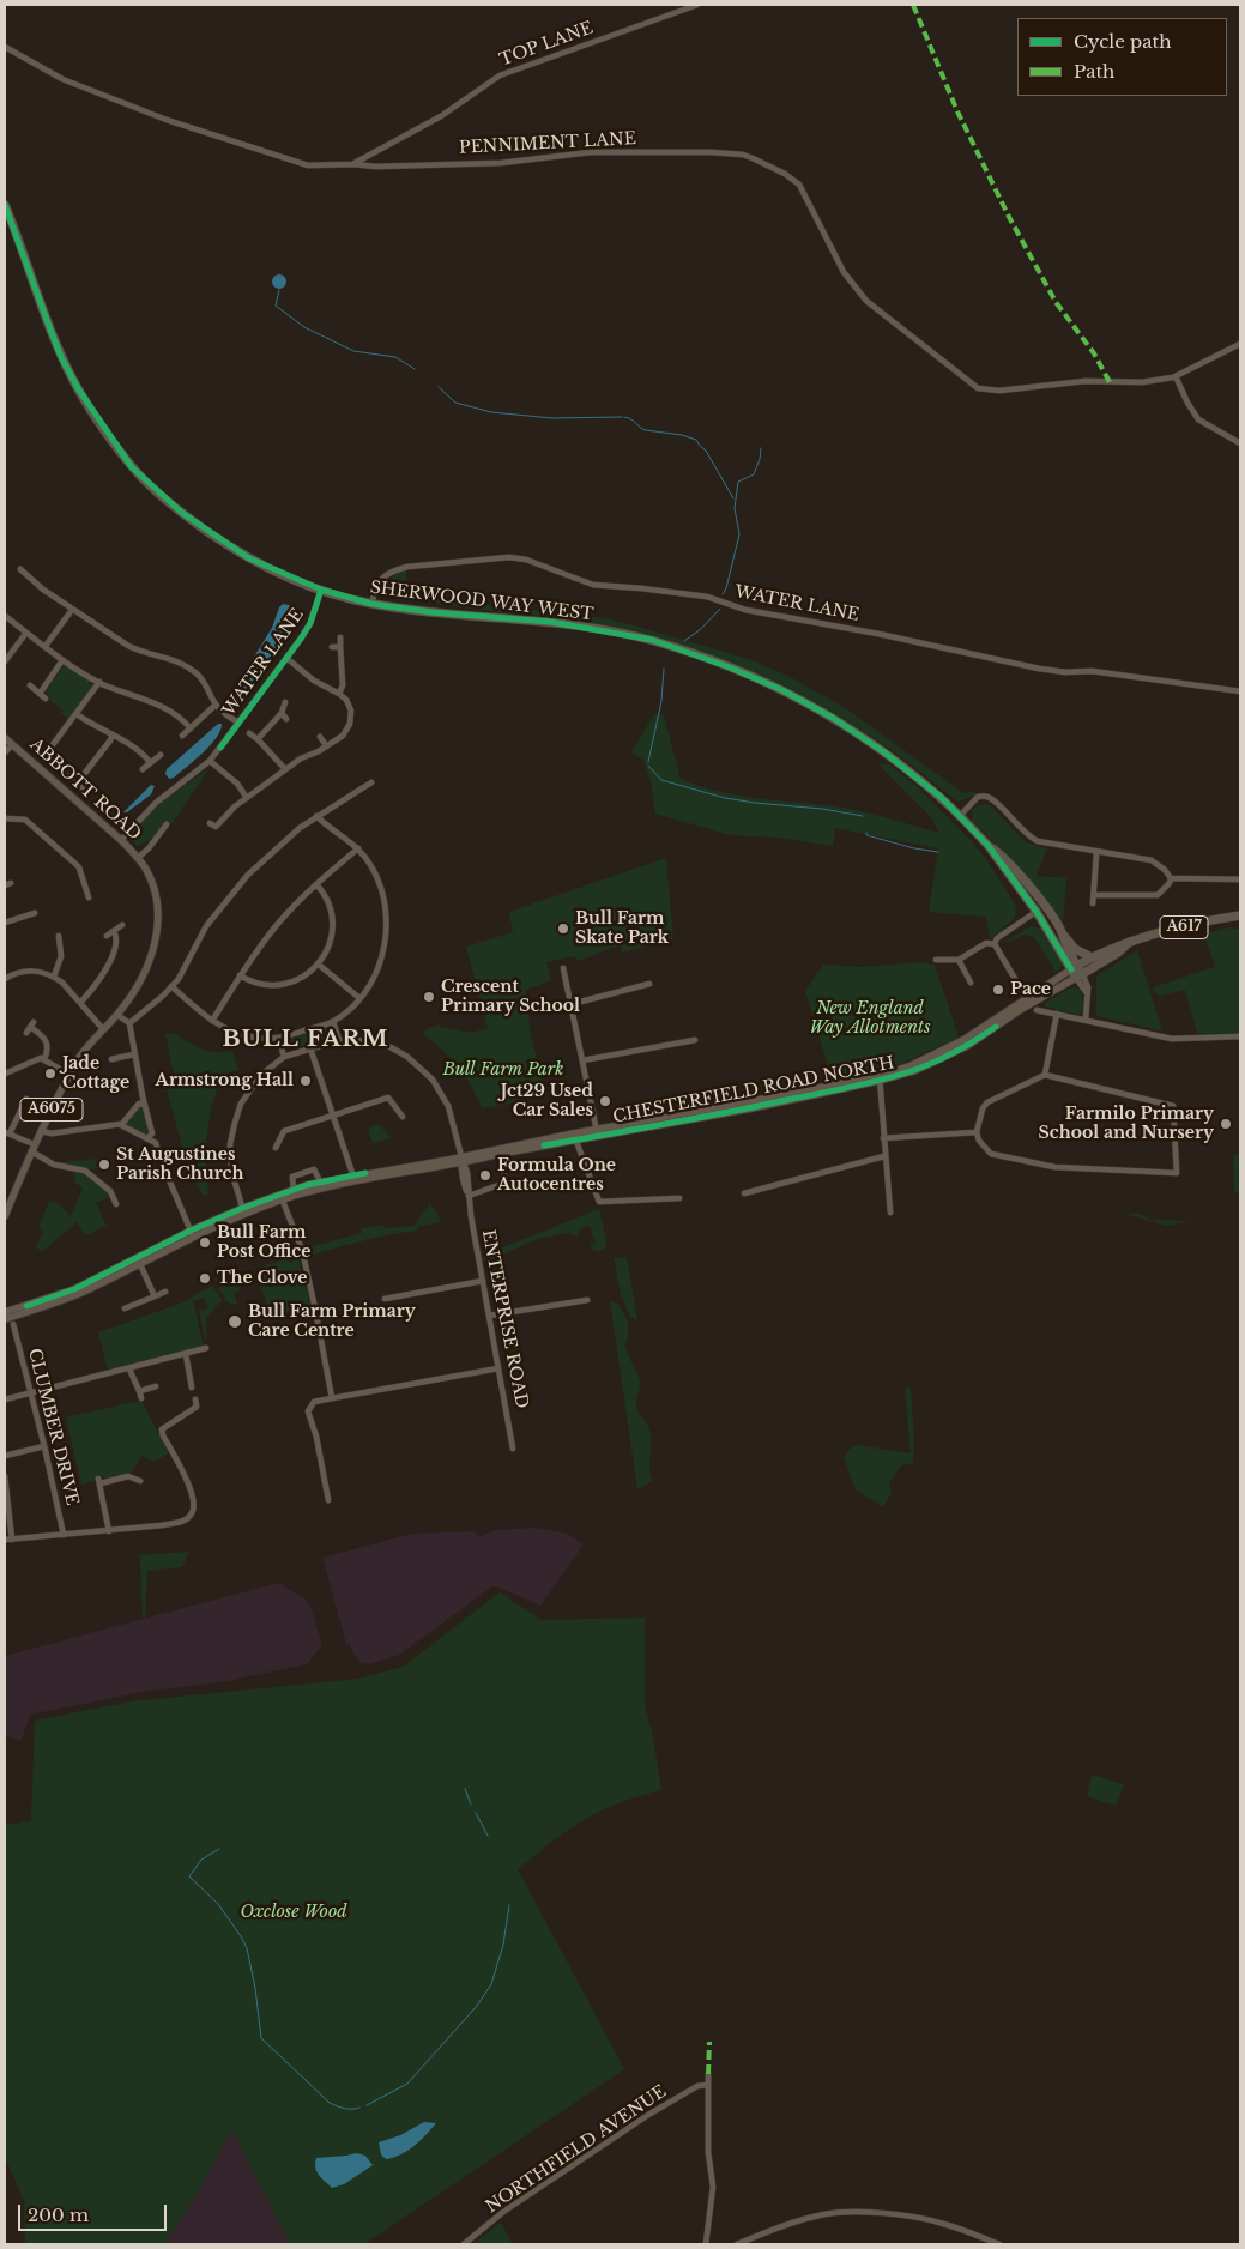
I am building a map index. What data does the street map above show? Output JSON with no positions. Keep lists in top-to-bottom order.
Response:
{
  "streets": {
    "highway": ["SHERWOOD WAY WEST", "A617", "CHESTERFIELD ROAD NORTH"],
    "main road": ["ABBOTT ROAD", "A6075"],
    "street": [
      "TOP LANE",
      "PENNIMENT LANE",
      "WATER LANE",
      "ENTERPRISE ROAD",
      "CLUMBER DRIVE",
      "NORTHFIELD AVENUE"
    ]
  },
  "crossings": [
    ["TOP LANE", "PENNIMENT LANE"],
    ["SHERWOOD WAY WEST", "WATER LANE"],
    ["SHERWOOD WAY WEST", "CHESTERFIELD ROAD NORTH"],
    ["WATER LANE", "ABBOTT ROAD"],
    ["A617", "CHESTERFIELD ROAD NORTH"],
    ["CHESTERFIELD ROAD NORTH", "ENTERPRISE ROAD"]
  ],
  "districts": ["BULL FARM"],
  "parks": ["New England Way Allotments", "Bull Farm Park", "Oxclose Wood"],
  "places": [
    "Bull Farm Skate Park",
    "Pace",
    "Crescent Primary School",
    "Jade Cottage",
    "Armstrong Hall",
    "Jct29 Used Car Sales",
    "Farmilo Primary School and Nursery",
    "St Augustines Parish Church",
    "Formula One Autocentres",
    "Bull Farm Post Office",
    "The Clove",
    "Bull Farm Primary Care Centre"
  ],
  "legend": ["Cycle path", "Path"],
  "scale_bar": "200 m"
}
